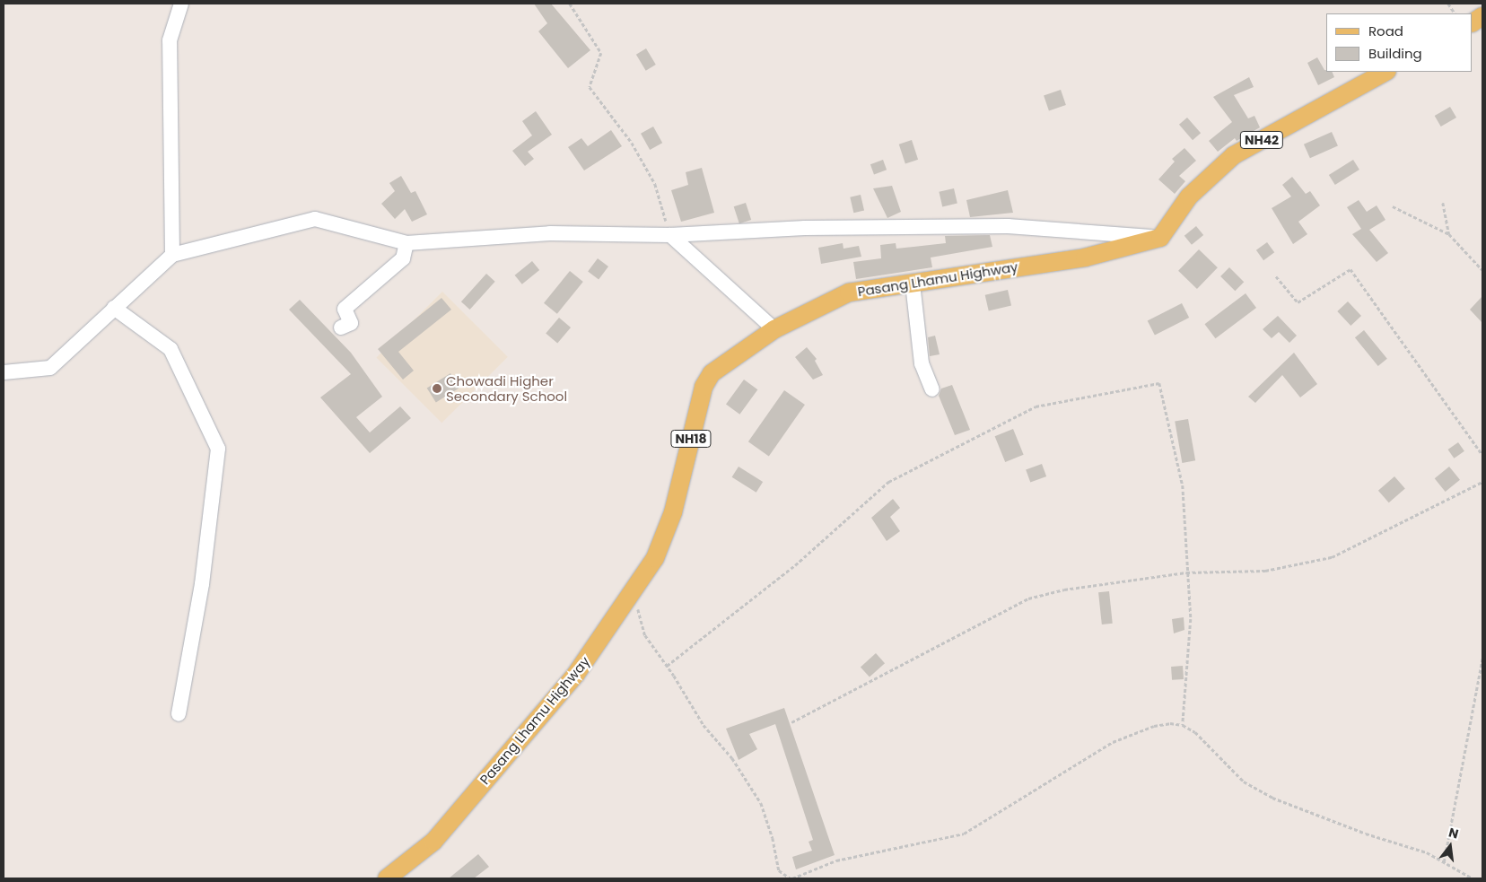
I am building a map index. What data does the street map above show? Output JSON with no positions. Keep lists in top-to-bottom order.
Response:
{
  "streets": {
    "main road": ["NH42", "Pasang Lhamu Highway", "NH18"]
  },
  "crossings": [
    ["NH42", "Pasang Lhamu Highway"]
  ],
  "places": ["Chowadi Higher Secondary School"],
  "legend": ["Road", "Building"],
  "north": "top"
}
